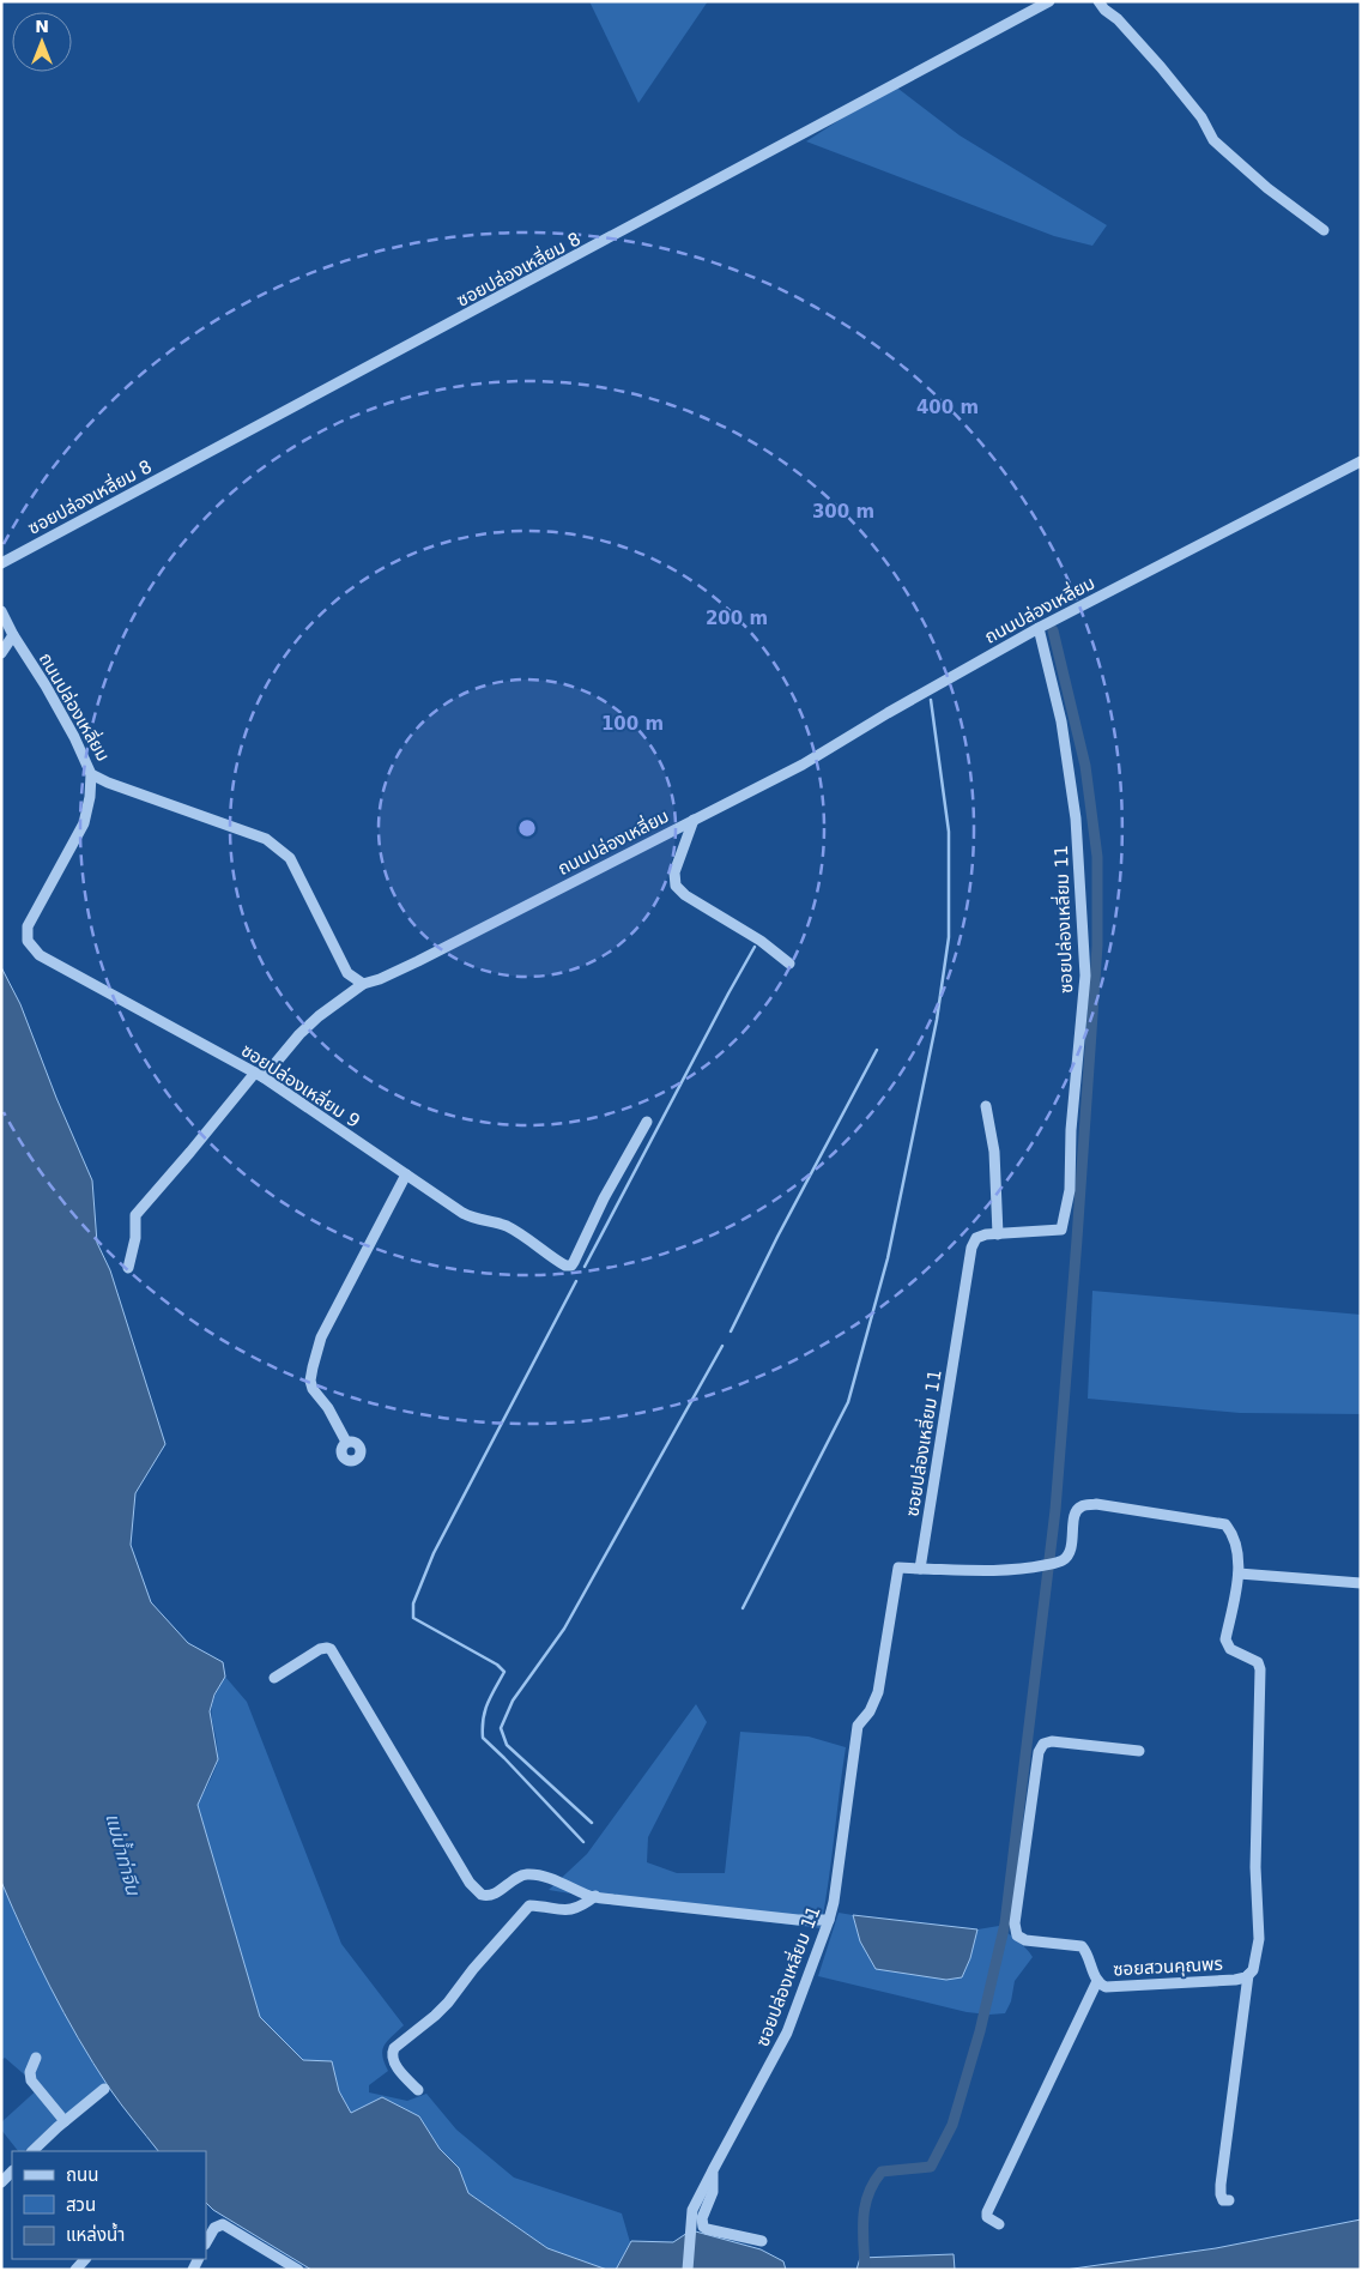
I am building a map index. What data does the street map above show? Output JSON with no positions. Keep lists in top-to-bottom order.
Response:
{
  "streets": {
    "street": [
      "ซอยปล่องเหลี่ยม 8",
      "ถนนปล่องเหลี่ยม",
      "ซอยปล่องเหลี่ยม 11",
      "ซอยปล่องเหลี่ยม 9",
      "ซอยสวนคุณพร"
    ]
  },
  "crossings": [
    ["ถนนปล่องเหลี่ยม", "ซอยปล่องเหลี่ยม 11"],
    ["ถนนปล่องเหลี่ยม", "ซอยปล่องเหลี่ยม 9"],
    ["ซอยปล่องเหลี่ยม 11", "ซอยสวนคุณพร"]
  ],
  "water": ["แม่น้ำท่าจีน"],
  "legend": ["ถนน", "สวน", "แหล่งน้ำ"],
  "north": "top",
  "rings": [
    "400 m",
    "300 m",
    "200 m",
    "100 m"
  ]
}
